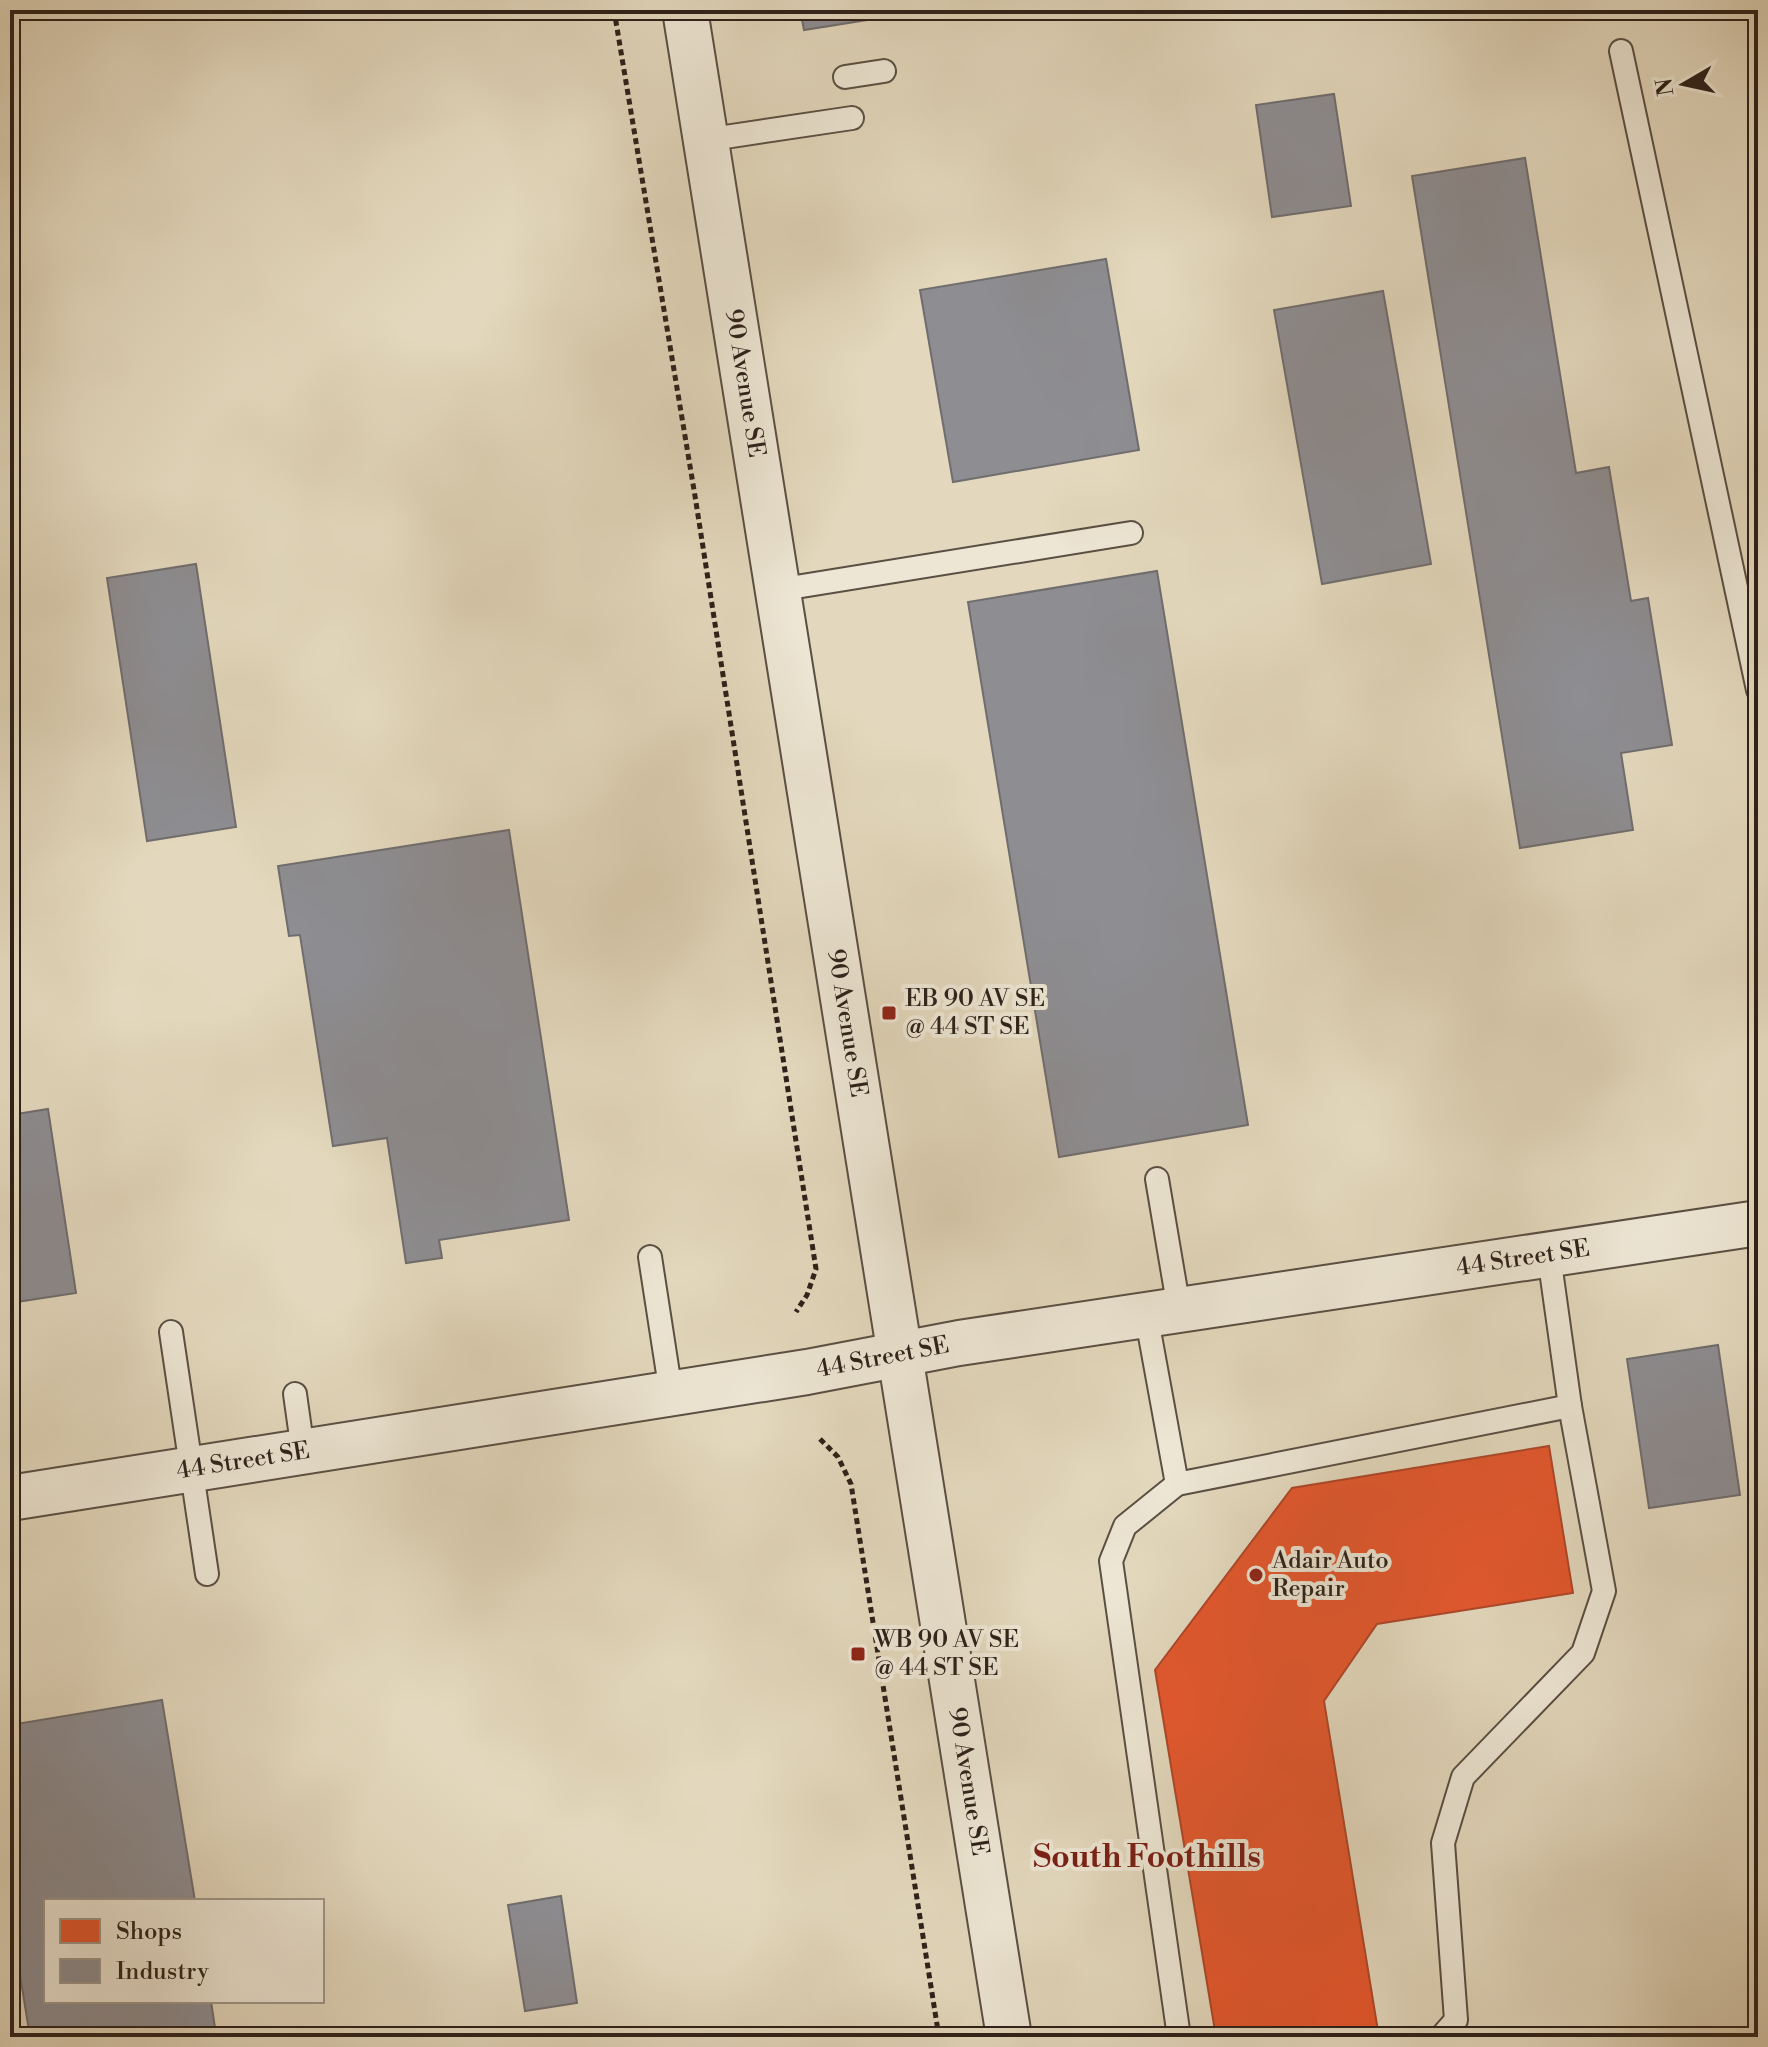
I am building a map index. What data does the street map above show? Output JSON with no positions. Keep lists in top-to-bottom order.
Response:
{
  "streets": {
    "street": ["90 Avenue SE", "44 Street SE"]
  },
  "crossings": [
    ["90 Avenue SE", "44 Street SE"]
  ],
  "districts": ["South Foothills"],
  "places": {
    "transit": ["EB 90 AV SE @ 44 ST SE", "WB 90 AV SE @ 44 ST SE"],
    "other": ["Adair Auto Repair"]
  },
  "legend": ["Shops", "Industry"],
  "north": "left"
}
